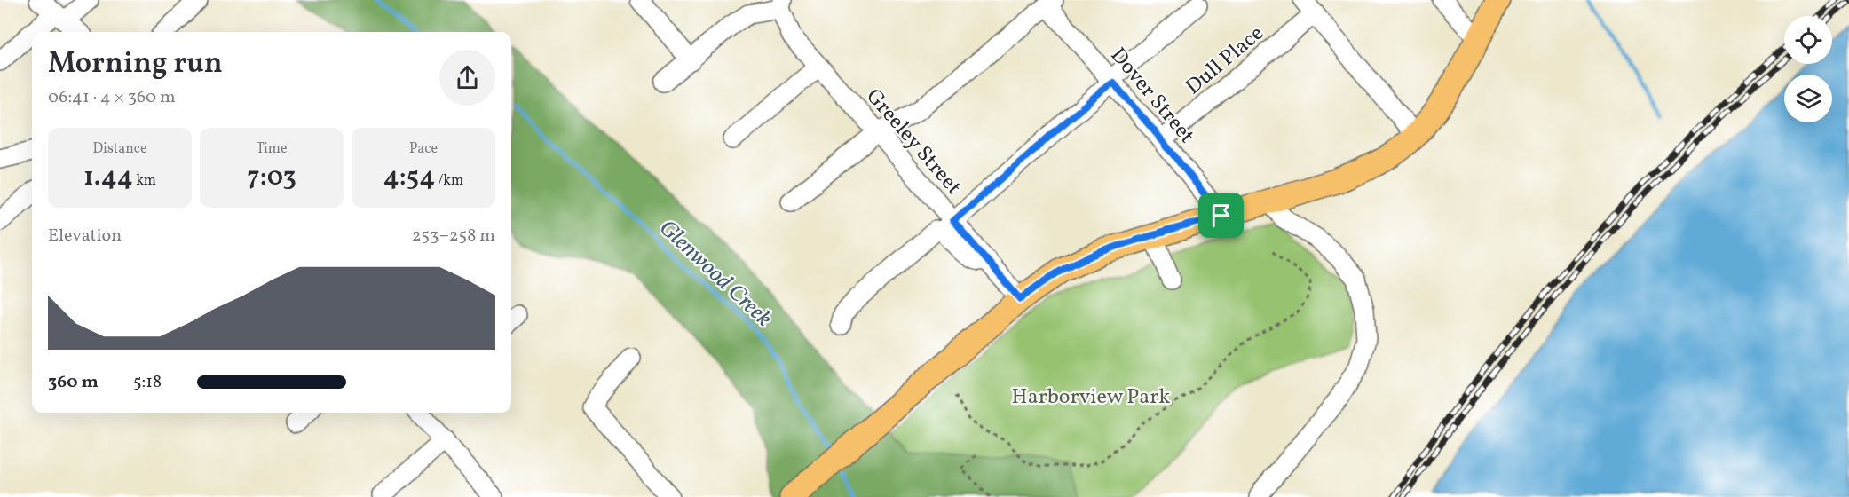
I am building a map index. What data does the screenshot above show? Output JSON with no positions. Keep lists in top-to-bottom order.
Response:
{
  "streets": {
    "street": ["Dull Place", "Dover Street", "Greeley Street"]
  },
  "crossings": [
    ["Dull Place", "Dover Street"]
  ],
  "water": ["Glenwood Creek"],
  "parks": ["Harborview Park"],
  "page": {
    "heading": ["Morning run", "06:41 · 4 × 360 m"],
    "stats": [
      ["Distance", "1.44 km"],
      ["Time", "7:03"],
      ["Pace", "4:54 /km"]
    ],
    "chart": ["Elevation", "253–258 m"],
    "list": [
      {
        "name": "360 m",
        "note": "5:18"
      }
    ]
  }
}
